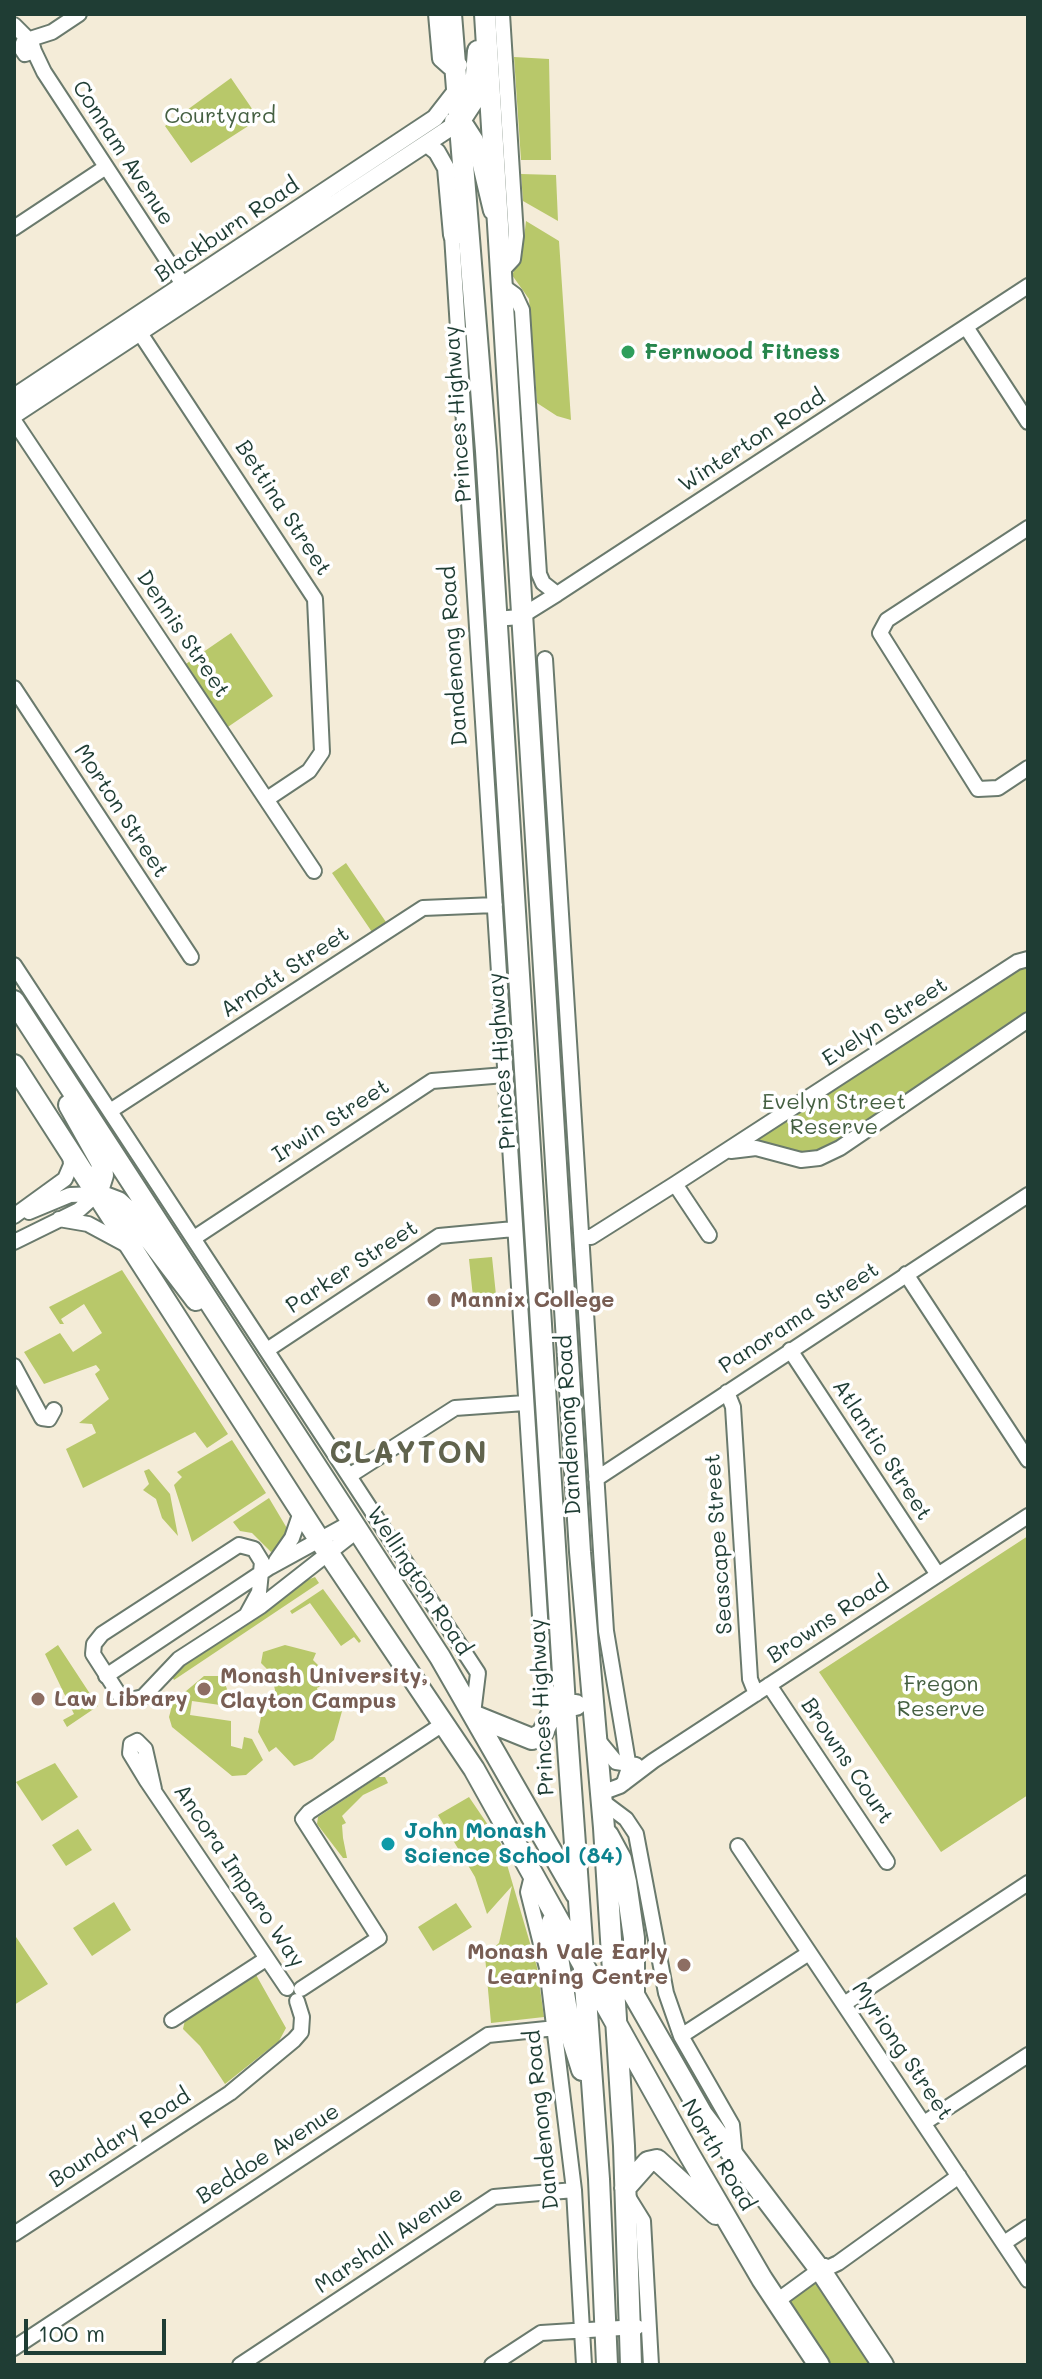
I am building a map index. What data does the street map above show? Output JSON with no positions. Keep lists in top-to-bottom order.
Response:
{
  "streets": {
    "highway": ["Princes Highway", "Wellington Road", "North Road"],
    "main road": ["Blackburn Road"],
    "street": [
      "Connam Avenue",
      "Winterton Road",
      "Bettina Street",
      "Dennis Street",
      "Dandenong Road",
      "Morton Street",
      "Arnott Street",
      "Evelyn Street",
      "Irwin Street",
      "Parker Street",
      "Panorama Street",
      "Atlantic Street",
      "Seascape Street",
      "Browns Road",
      "Browns Court",
      "Ancora Imparo Way",
      "Myriong Street",
      "Boundary Road",
      "Beddoe Avenue",
      "Marshall Avenue"
    ]
  },
  "crossings": [
    ["Connam Avenue", "Blackburn Road"],
    ["Blackburn Road", "Princes Highway"],
    ["Blackburn Road", "Bettina Street"],
    ["Princes Highway", "Winterton Road"],
    ["Princes Highway", "Dandenong Road"],
    ["Princes Highway", "Wellington Road"],
    ["Princes Highway", "North Road"],
    ["Bettina Street", "Dennis Street"],
    ["Dandenong Road", "Arnott Street"],
    ["Dandenong Road", "Evelyn Street"],
    ["Dandenong Road", "Irwin Street"],
    ["Dandenong Road", "Parker Street"],
    ["Dandenong Road", "Panorama Street"],
    ["Dandenong Road", "Browns Road"],
    ["Dandenong Road", "Beddoe Avenue"],
    ["Dandenong Road", "Marshall Avenue"],
    ["Panorama Street", "Atlantic Street"],
    ["Panorama Street", "Seascape Street"],
    ["Atlantic Street", "Browns Road"],
    ["Seascape Street", "Browns Road"],
    ["Wellington Road", "North Road"],
    ["Browns Road", "Browns Court"],
    ["Ancora Imparo Way", "Boundary Road"]
  ],
  "districts": ["CLAYTON"],
  "parks": ["Courtyard", "Evelyn Street Reserve", "Fregon Reserve"],
  "places": [
    "Fernwood Fitness",
    "Mannix College",
    "Monash University, Clayton Campus",
    "Law Library",
    "John Monash Science School (84)",
    "Monash Vale Early Learning Centre"
  ],
  "scale_bar": "100 m"
}
